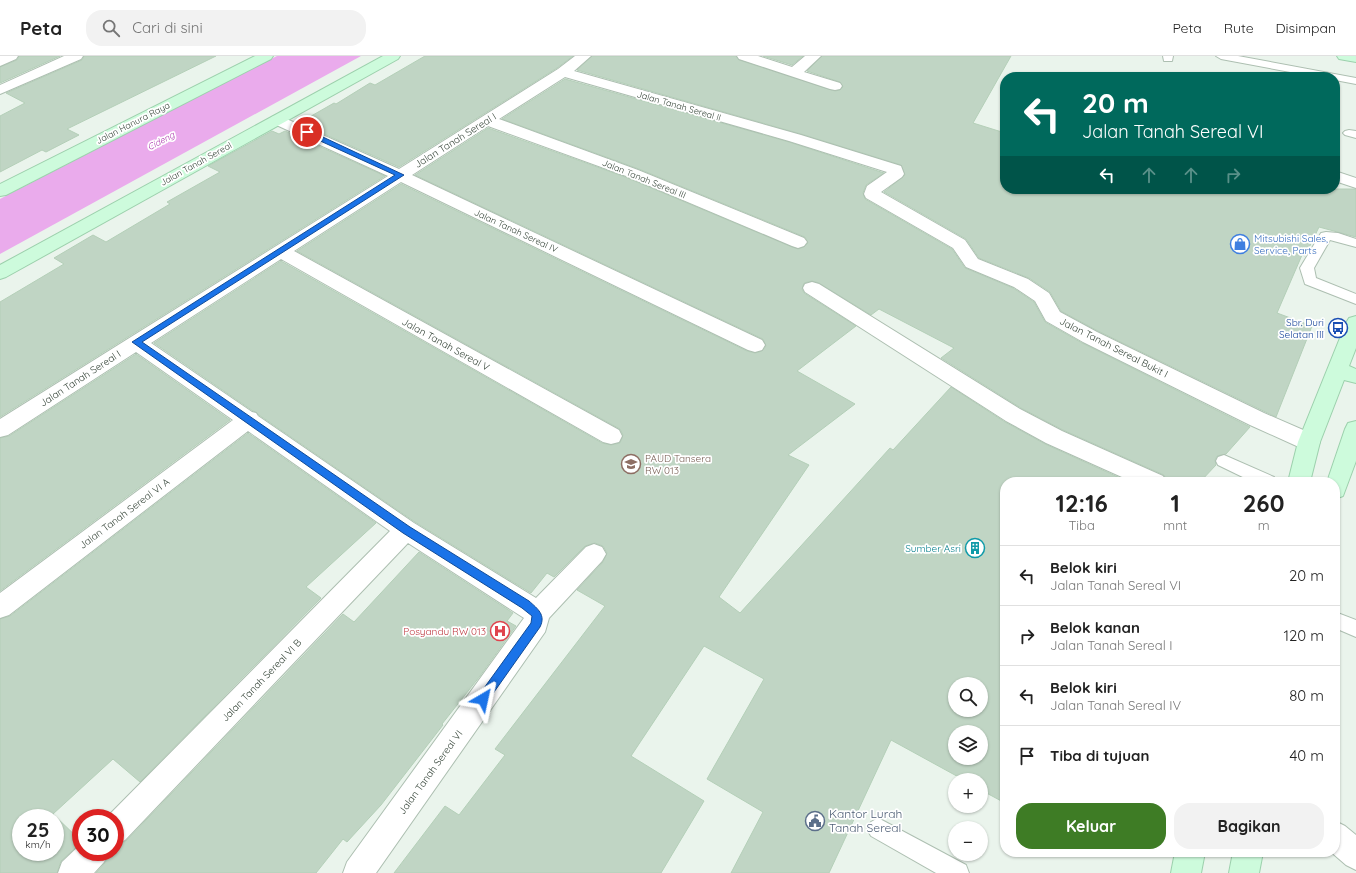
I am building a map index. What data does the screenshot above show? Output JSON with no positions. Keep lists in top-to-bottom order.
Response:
{
  "streets": {
    "street": [
      "Jalan Tanah Sereal II",
      "Jalan Hanura Raya",
      "Jalan Tanah Sereal I",
      "Jalan Tanah Sereal",
      "Jalan Tanah Sereal III",
      "Jalan Tanah Sereal IV",
      "Jalan Tanah Sereal V",
      "Jalan Tanah Sereal Bukit I",
      "Jalan Tanah Sereal VI A",
      "Jalan Tanah Sereal VI B",
      "Jalan Tanah Sereal VI"
    ]
  },
  "crossings": [
    ["Jalan Tanah Sereal II", "Jalan Tanah Sereal I"],
    ["Jalan Tanah Sereal II", "Jalan Tanah Sereal Bukit I"],
    ["Jalan Tanah Sereal I", "Jalan Tanah Sereal III"],
    ["Jalan Tanah Sereal I", "Jalan Tanah Sereal IV"],
    ["Jalan Tanah Sereal I", "Jalan Tanah Sereal V"],
    ["Jalan Tanah Sereal", "Jalan Tanah Sereal IV"]
  ],
  "water": ["Cideng"],
  "places": {
    "shop": ["Mitsubishi Sales, Service, Parts"],
    "bus stop": ["Sbr. Duri Selatan III"],
    "school or university": ["PAUD Tansera RW 013"],
    "building": ["Sumber Asri"],
    "hospital": ["Posyandu RW 013"],
    "public building": ["Kantor Lurah Tanah Sereal"]
  },
  "page": {
    "header": "Peta",
    "search": "Cari di sini",
    "nav": ["Peta", "Rute", "Disimpan"],
    "turn": ["20 m", "Jalan Tanah Sereal VI"],
    "eta": [
      "12:16",
      "Tiba",
      "1",
      "mnt",
      "260",
      "m"
    ],
    "list": [
      {
        "name": "Belok kiri",
        "note": "Jalan Tanah Sereal VI",
        "value": "20 m"
      },
      {
        "name": "Belok kanan",
        "note": "Jalan Tanah Sereal I",
        "value": "120 m"
      },
      {
        "name": "Belok kiri",
        "note": "Jalan Tanah Sereal IV",
        "value": "80 m"
      },
      {
        "name": "Tiba di tujuan",
        "value": "40 m"
      }
    ],
    "map_buttons": ["+", "−"],
    "buttons": ["Keluar", "Bagikan"],
    "speed": "25 km/h",
    "limit": "30"
  }
}
